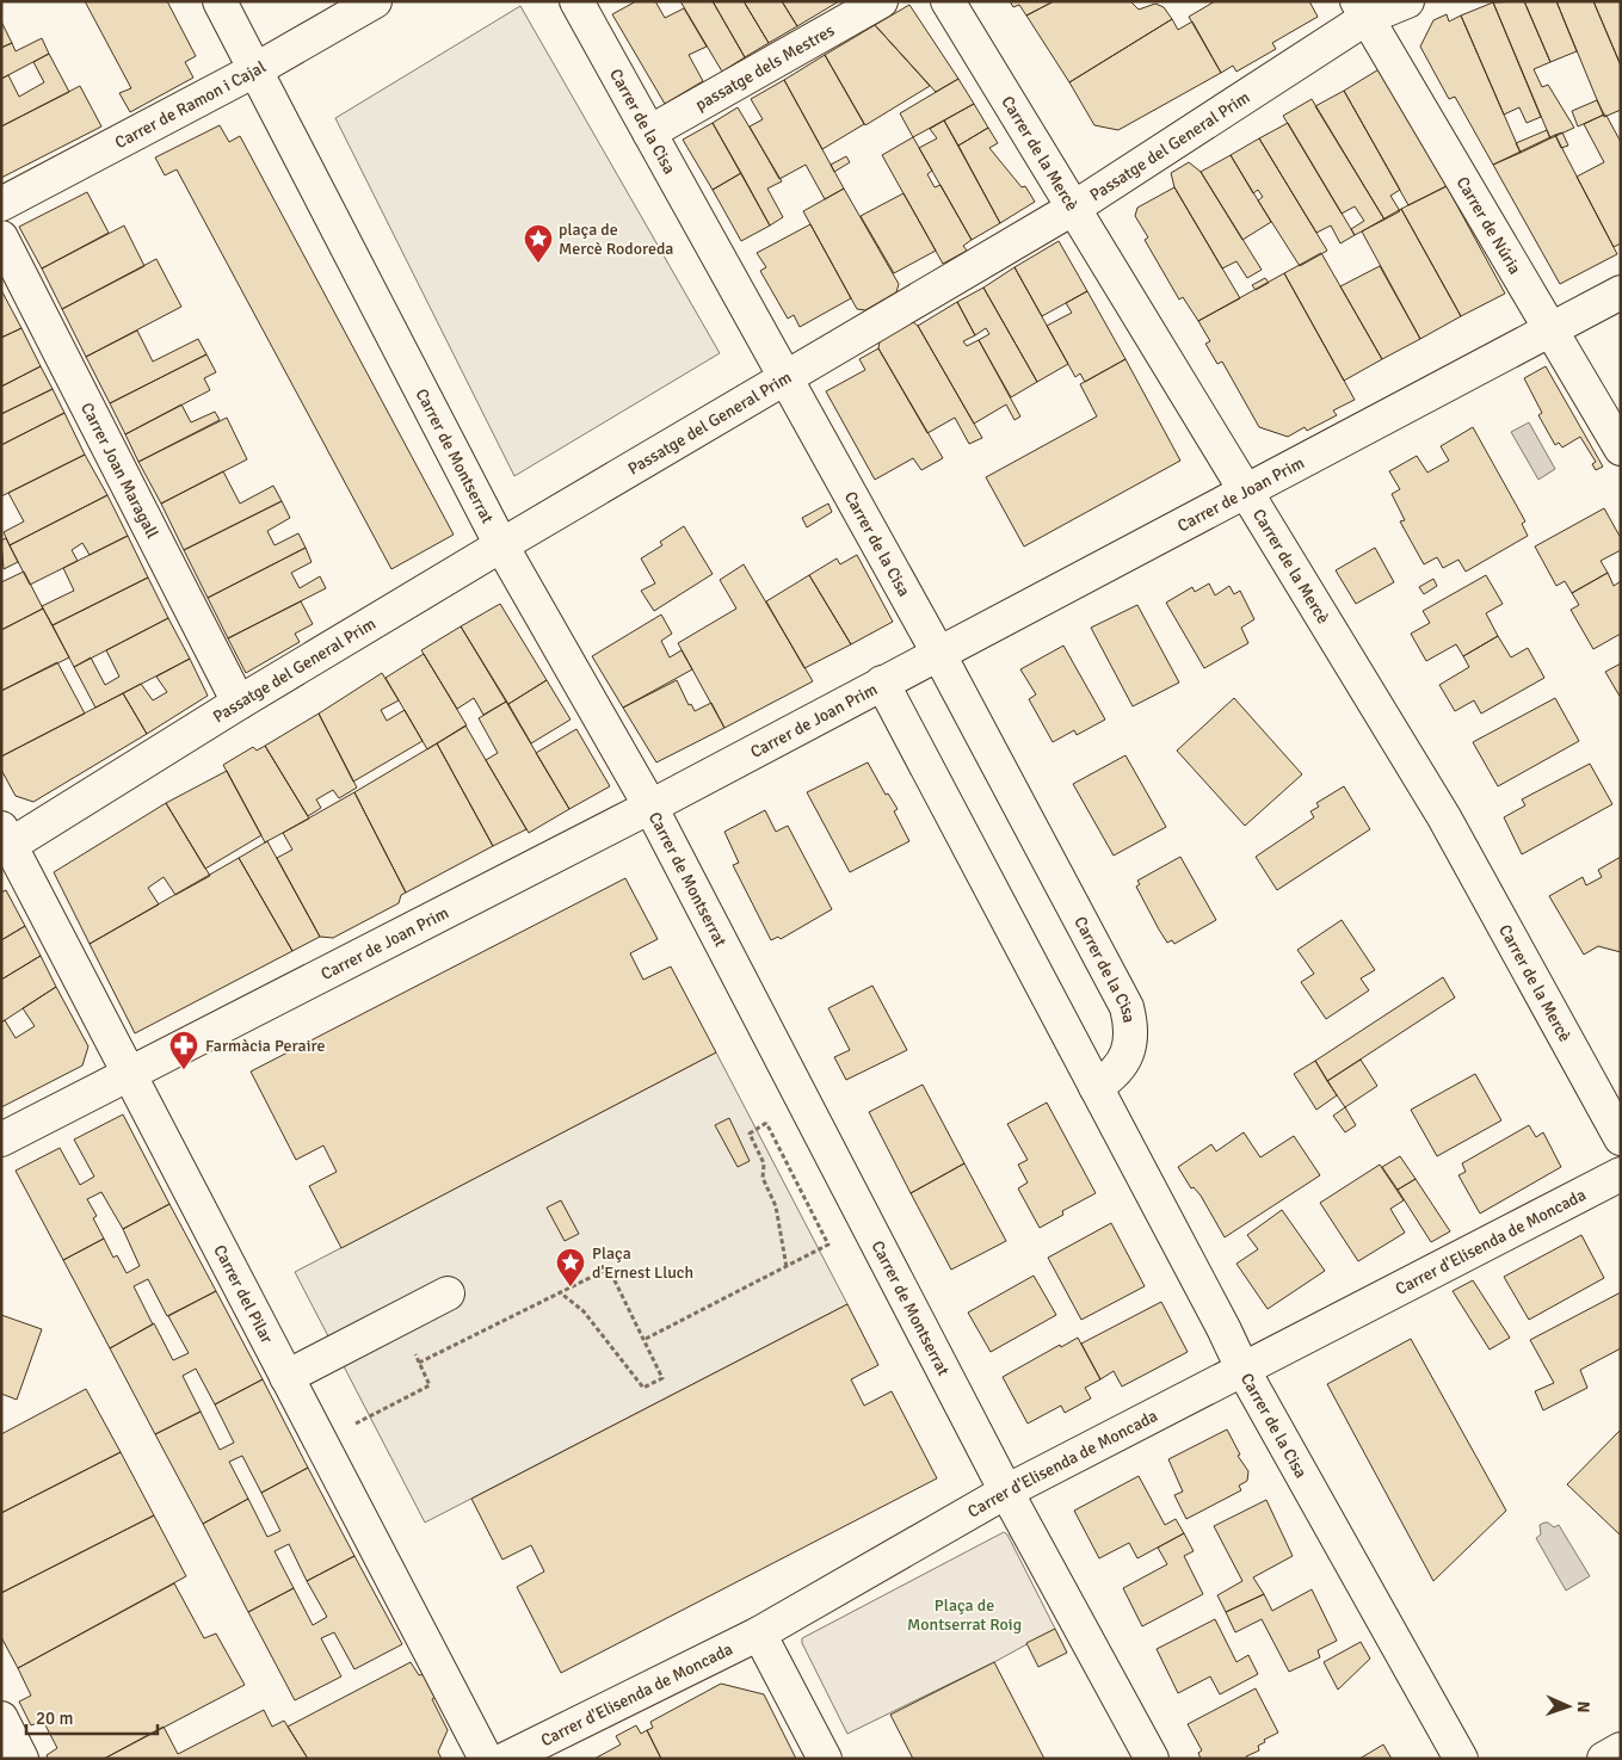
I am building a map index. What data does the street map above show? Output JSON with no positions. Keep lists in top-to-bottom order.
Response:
{
  "streets": {
    "street": [
      "passatge dels Mestres",
      "Carrer de Ramon i Cajal",
      "Carrer de la Cisa",
      "Passatge del General Prim",
      "Carrer de la Mercè",
      "Carrer de Núria",
      "Carrer de Montserrat",
      "Carrer Joan Maragall",
      "Carrer de Joan Prim",
      "Carrer d'Elisenda de Moncada",
      "Carrer del Pilar"
    ]
  },
  "crossings": [
    ["passatge dels Mestres", "Carrer de la Cisa"],
    ["Carrer de Ramon i Cajal", "Carrer de Montserrat"],
    ["Carrer de la Cisa", "Passatge del General Prim"],
    ["Carrer de la Cisa", "Carrer de Joan Prim"],
    ["Carrer de la Cisa", "Carrer d'Elisenda de Moncada"],
    ["Passatge del General Prim", "Carrer de la Mercè"],
    ["Passatge del General Prim", "Carrer de Núria"],
    ["Passatge del General Prim", "Carrer de Montserrat"],
    ["Passatge del General Prim", "Carrer Joan Maragall"],
    ["Passatge del General Prim", "Carrer del Pilar"],
    ["Carrer de la Mercè", "Carrer de Joan Prim"],
    ["Carrer de Núria", "Carrer de Joan Prim"],
    ["Carrer de Montserrat", "Carrer de Joan Prim"],
    ["Carrer de Montserrat", "Carrer d'Elisenda de Moncada"],
    ["Carrer de Joan Prim", "Carrer del Pilar"]
  ],
  "parks": ["Plaça de Montserrat Roig"],
  "places": {
    "place": ["plaça de Mercè Rodoreda", "Plaça d'Ernest Lluch"],
    "pharmacy": ["Farmàcia Peraire"]
  },
  "scale_bar": "20 m",
  "north": "right"
}
